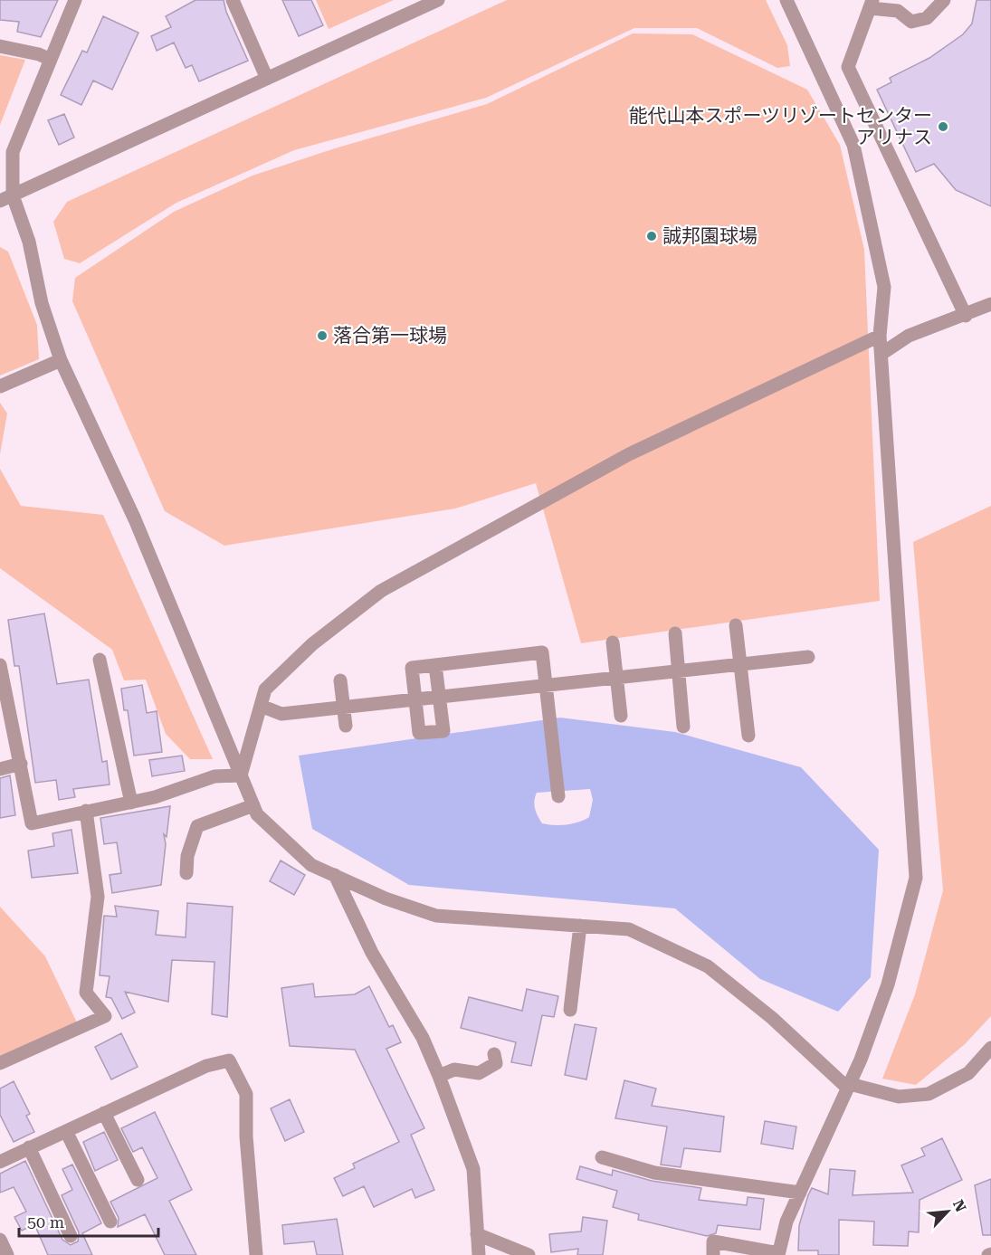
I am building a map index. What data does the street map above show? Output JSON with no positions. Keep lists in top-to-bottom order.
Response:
{
  "places": ["能代山本スポーツリゾートセンター アリナス", "誠邦園球場", "落合第一球場"],
  "scale_bar": "50 m",
  "north": "top right"
}
